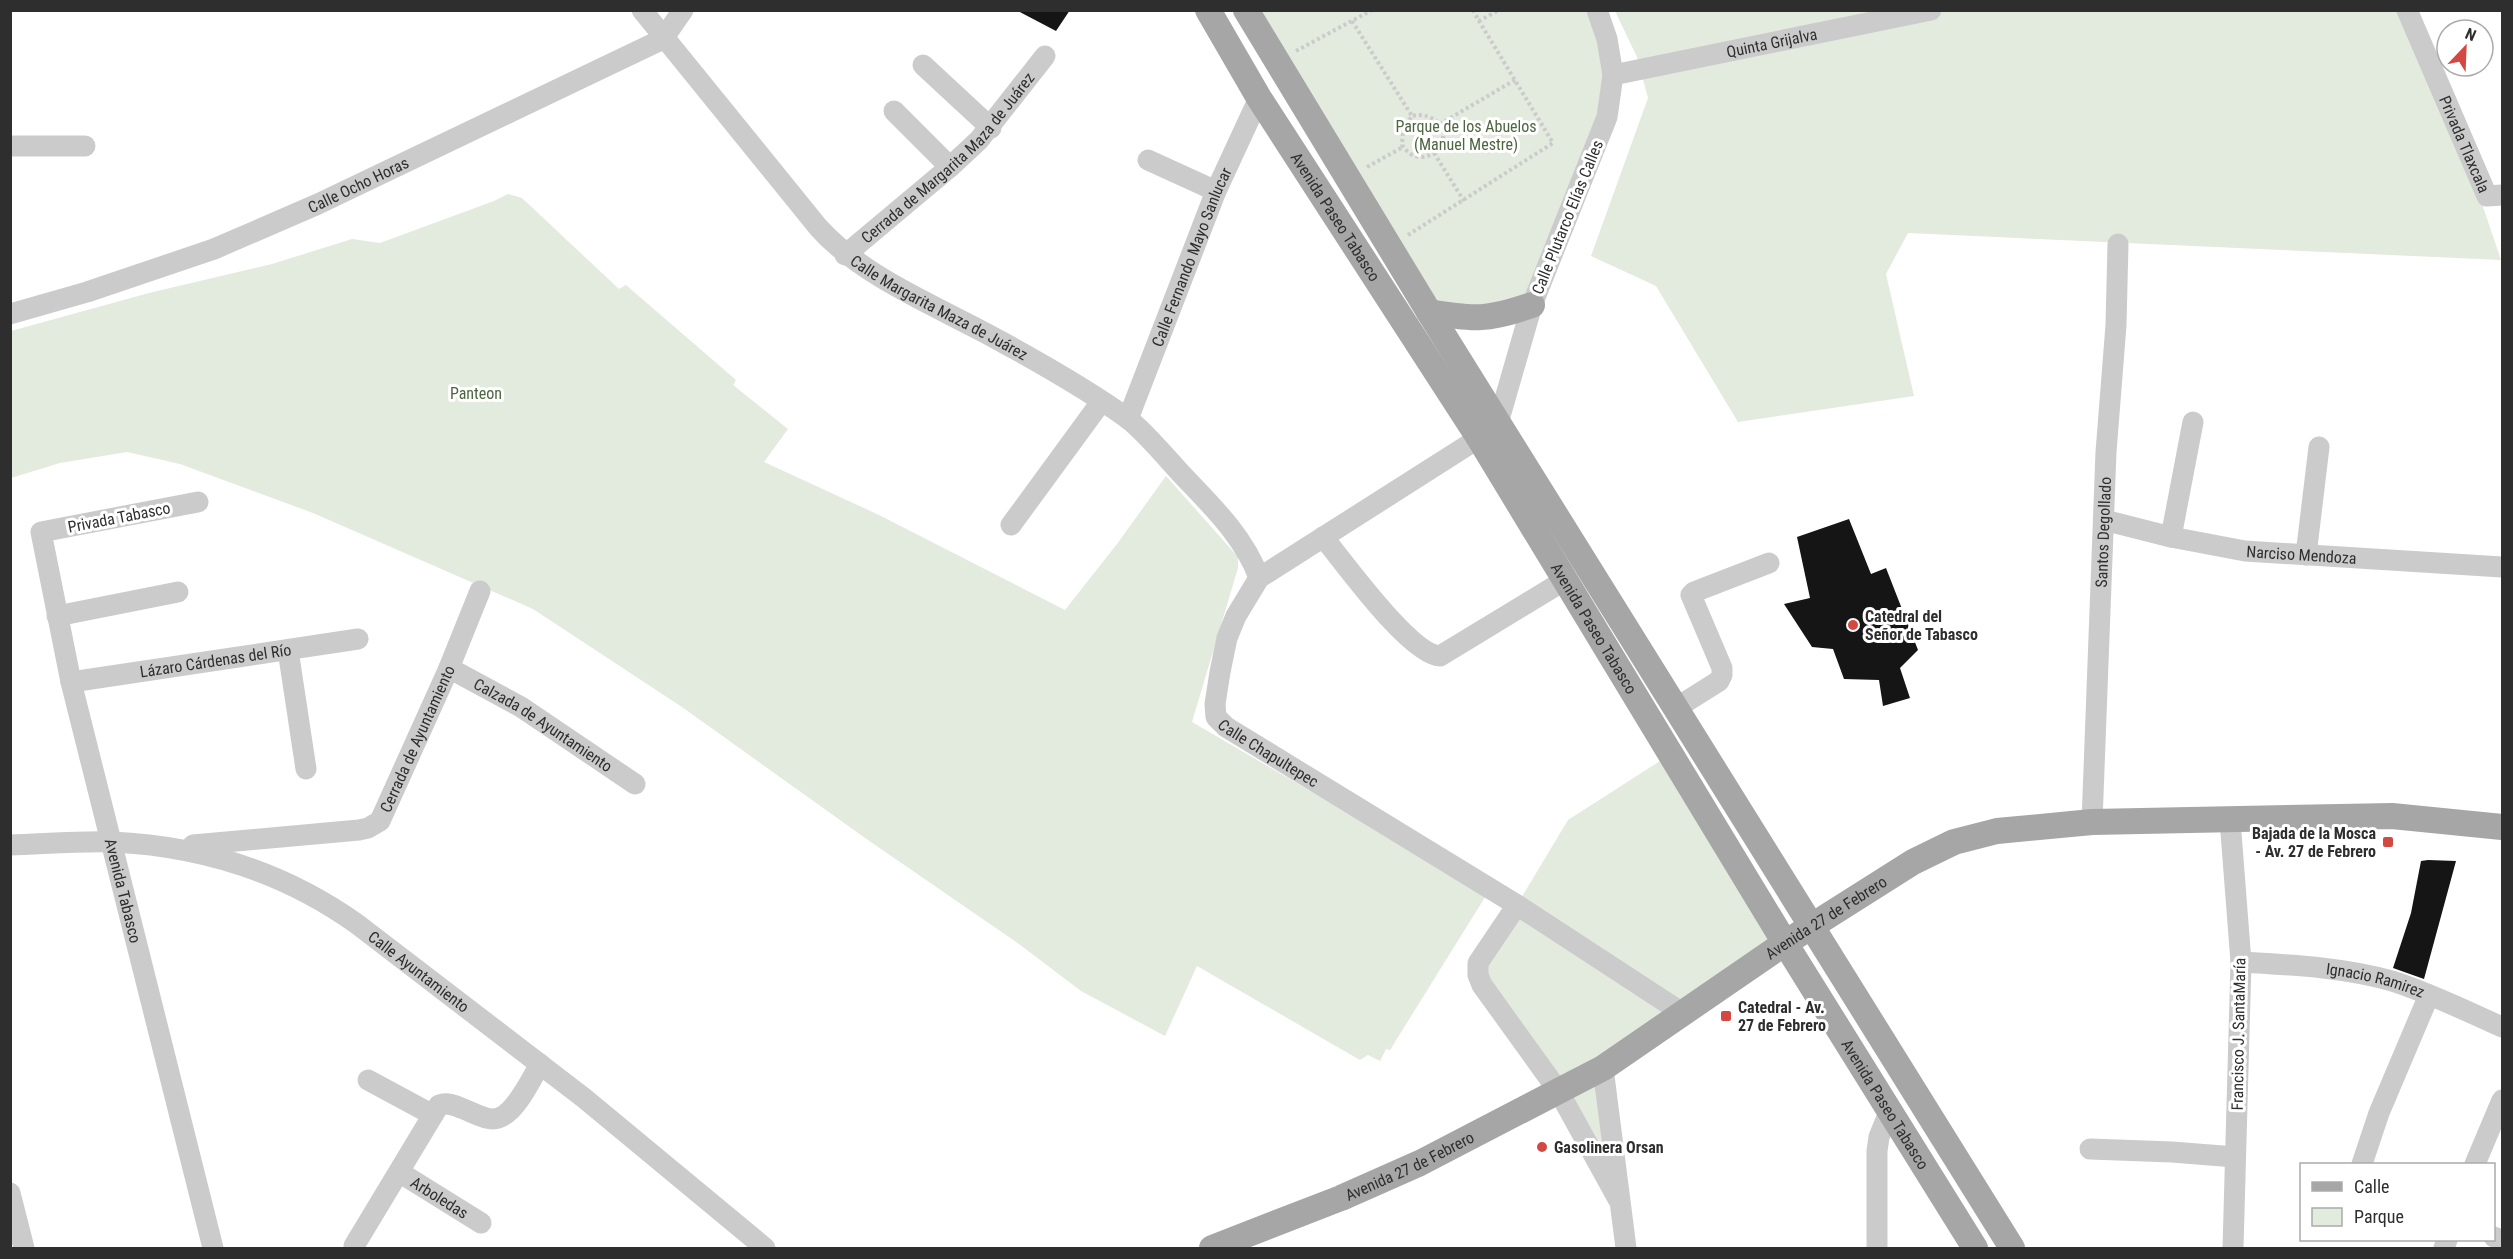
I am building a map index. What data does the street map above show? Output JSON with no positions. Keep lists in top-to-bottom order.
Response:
{
  "streets": {
    "main road": ["Avenida Paseo Tabasco", "Avenida 27 de Febrero"],
    "street": [
      "Quinta Grijalva",
      "Privada Tlaxcala",
      "Cerrada de Margarita Maza de Juárez",
      "Calle Ocho Horas",
      "Calle Plutarco Elías Calles",
      "Calle Fernando Mayo Sanlucar",
      "Calle Margarita Maza de Juárez",
      "Privada Tabasco",
      "Santos Degollado",
      "Narciso Mendoza",
      "Lázaro Cárdenas del Río",
      "Calzada de Ayuntamiento",
      "Cerrada de Ayuntamiento",
      "Calle Chapultepec",
      "Avenida Tabasco",
      "Calle Ayuntamiento",
      "Ignacio Ramirez",
      "Francisco J. SantaMaría",
      "Arboledas"
    ]
  },
  "crossings": [
    ["Quinta Grijalva", "Calle Plutarco Elías Calles"],
    ["Cerrada de Margarita Maza de Juárez", "Calle Margarita Maza de Juárez"],
    ["Calle Ocho Horas", "Calle Margarita Maza de Juárez"],
    ["Avenida Paseo Tabasco", "Calle Plutarco Elías Calles"],
    ["Avenida Paseo Tabasco", "Calle Fernando Mayo Sanlucar"],
    ["Avenida Paseo Tabasco", "Calle Chapultepec"],
    ["Avenida Paseo Tabasco", "Avenida 27 de Febrero"],
    ["Calle Plutarco Elías Calles", "Calle Chapultepec"],
    ["Calle Fernando Mayo Sanlucar", "Calle Margarita Maza de Juárez"],
    ["Calle Margarita Maza de Juárez", "Calle Chapultepec"],
    ["Privada Tabasco", "Avenida Tabasco"],
    ["Santos Degollado", "Narciso Mendoza"],
    ["Santos Degollado", "Avenida 27 de Febrero"],
    ["Lázaro Cárdenas del Río", "Avenida Tabasco"],
    ["Calzada de Ayuntamiento", "Cerrada de Ayuntamiento"],
    ["Cerrada de Ayuntamiento", "Calle Ayuntamiento"],
    ["Calle Chapultepec", "Avenida 27 de Febrero"],
    ["Avenida Tabasco", "Calle Ayuntamiento"],
    ["Avenida 27 de Febrero", "Francisco J. SantaMaría"],
    ["Ignacio Ramirez", "Francisco J. SantaMaría"]
  ],
  "parks": ["Parque de los Abuelos (Manuel Mestre)", "Panteon"],
  "places": {
    "other": ["Catedral del Señor de Tabasco", "Gasolinera Orsan"],
    "transit": ["Bajada de la Mosca - Av. 27 de Febrero", "Catedral - Av. 27 de Febrero"]
  },
  "legend": ["Calle", "Parque"],
  "north": "top right"
}
